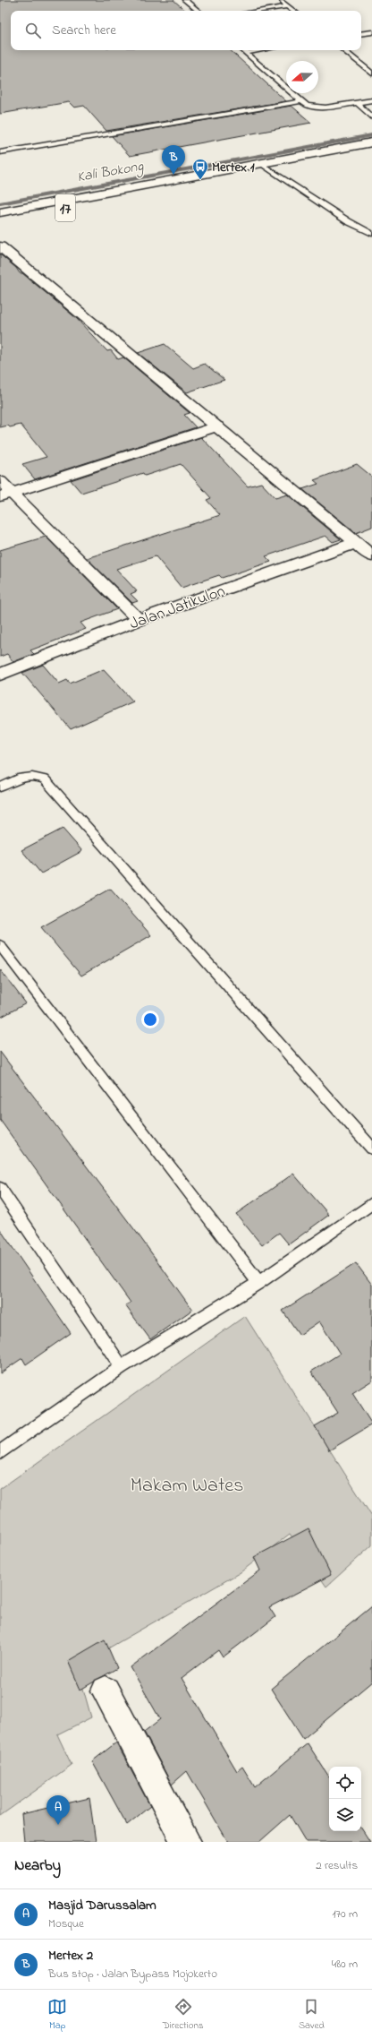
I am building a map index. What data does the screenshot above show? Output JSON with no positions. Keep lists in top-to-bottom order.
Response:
{
  "streets": {
    "main road": ["17", "Jalan Jatikulon"]
  },
  "water": ["Kali Bokong"],
  "parks": ["Makam Wates"],
  "places": {
    "bus stop": ["Mertex 1"]
  },
  "north": "left",
  "page": {
    "search": "Search here",
    "pins": ["B", "A"],
    "heading": ["Nearby", "2 results"],
    "list": [
      {
        "mark": "A",
        "name": "Masjid Darussalam",
        "note": "Mosque",
        "value": "170 m"
      },
      {
        "mark": "B",
        "name": "Mertex 2",
        "note": "Bus stop · Jalan Bypass Mojokerto",
        "value": "480 m"
      }
    ],
    "nav": ["Map", "Directions", "Saved"]
  }
}
